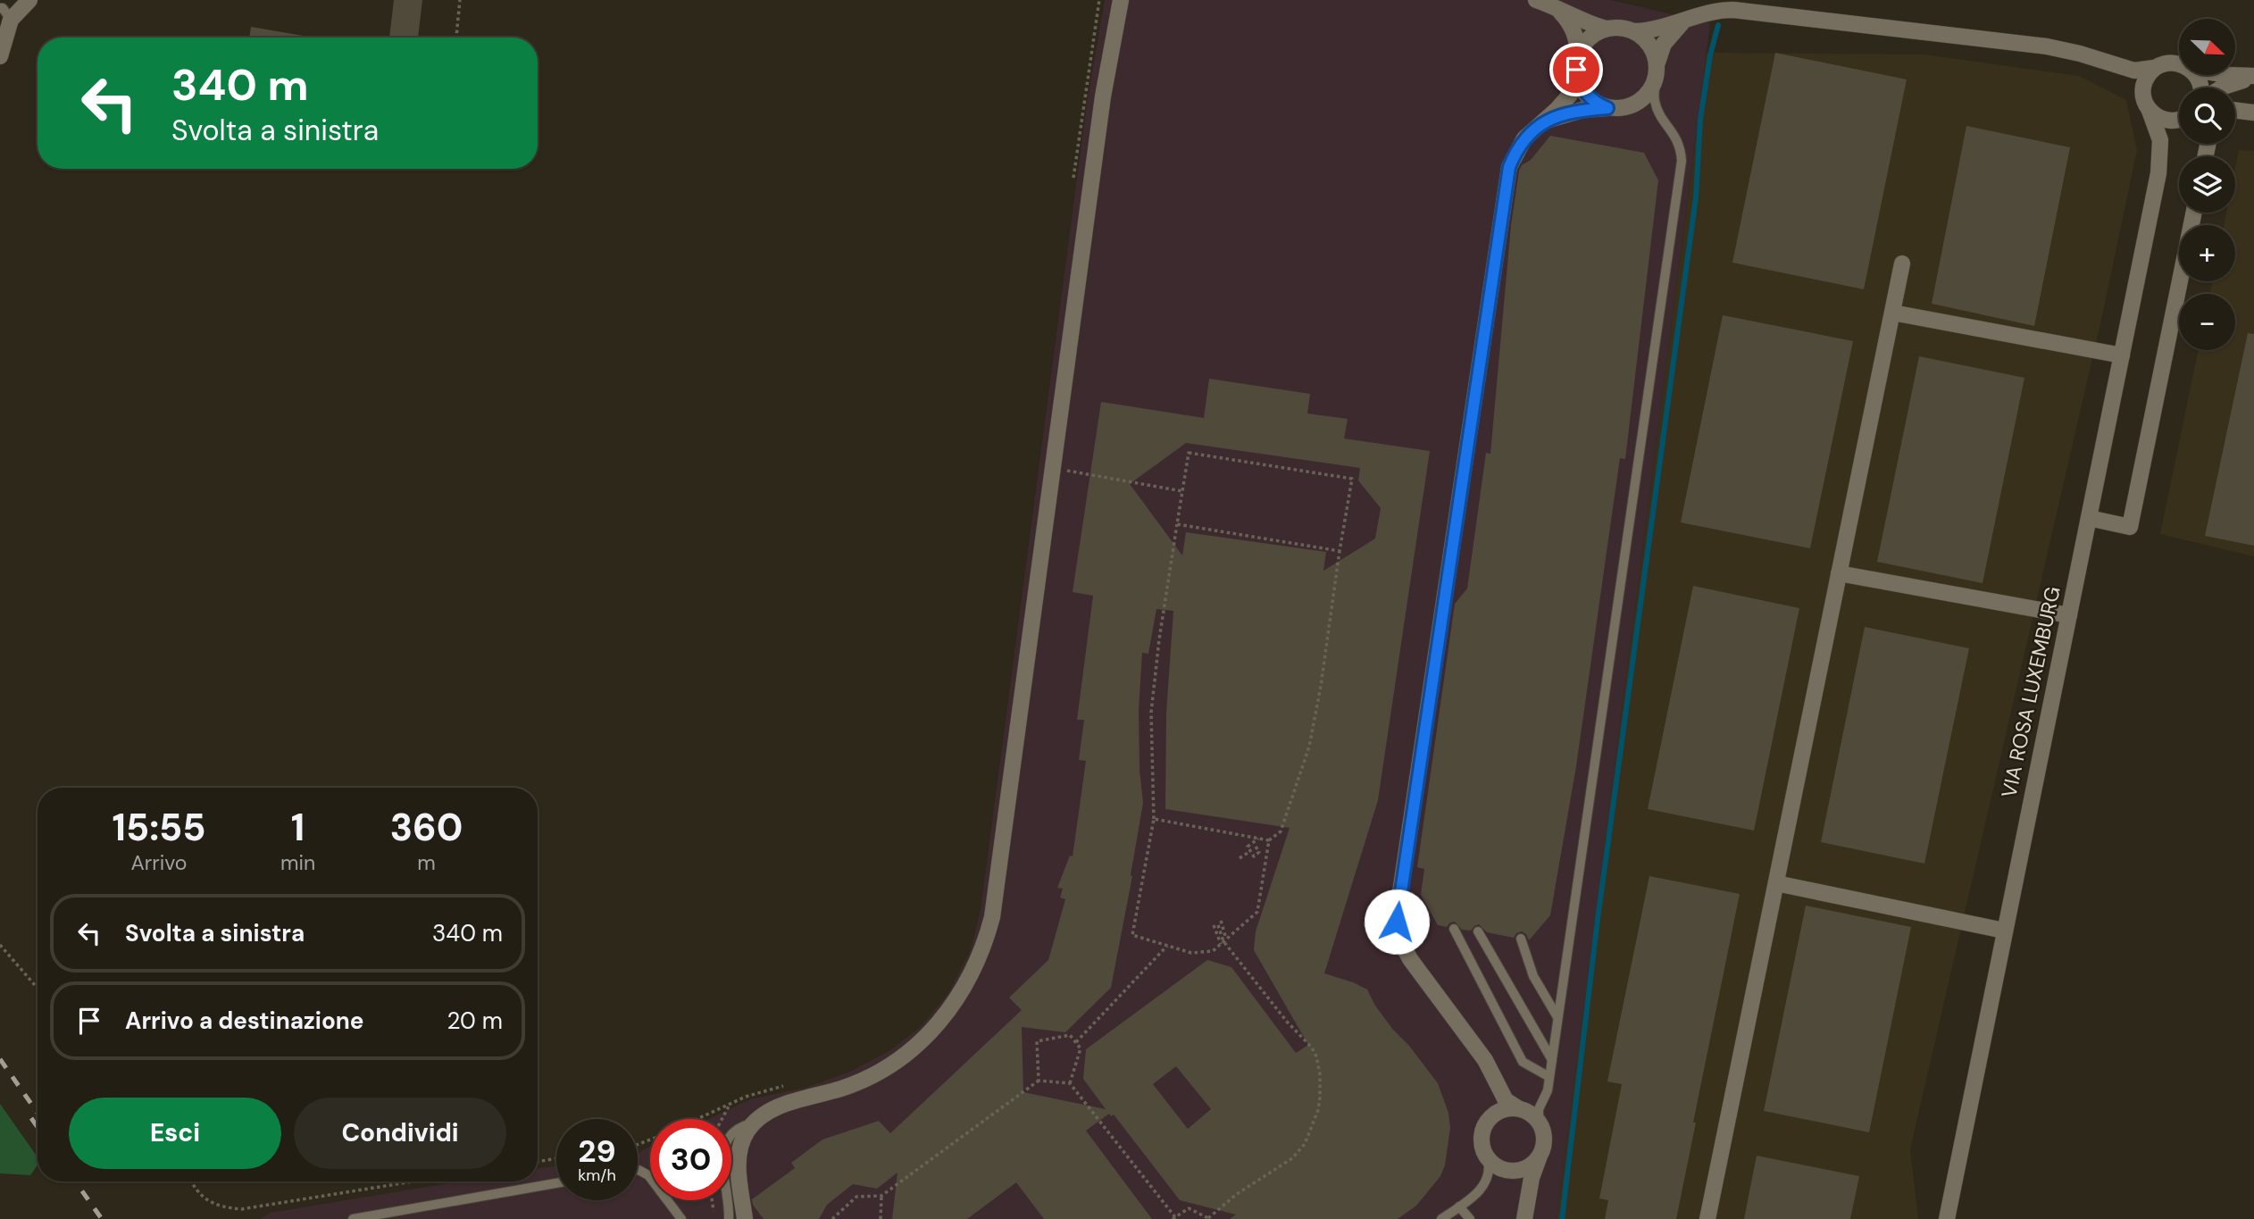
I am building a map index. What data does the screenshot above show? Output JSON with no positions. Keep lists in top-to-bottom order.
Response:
{
  "streets": {
    "street": ["VIA ROSA LUXEMBURG"]
  },
  "north": "bottom right",
  "page": {
    "map_buttons": ["+", "−"],
    "turn": ["340 m", "Svolta a sinistra"],
    "eta": [
      "15:55",
      "Arrivo",
      "1",
      "min",
      "360",
      "m"
    ],
    "list": [
      {
        "name": "Svolta a sinistra",
        "value": "340 m"
      },
      {
        "name": "Arrivo a destinazione",
        "value": "20 m"
      }
    ],
    "buttons": ["Esci", "Condividi"],
    "speed": "29 km/h",
    "limit": "30"
  }
}
